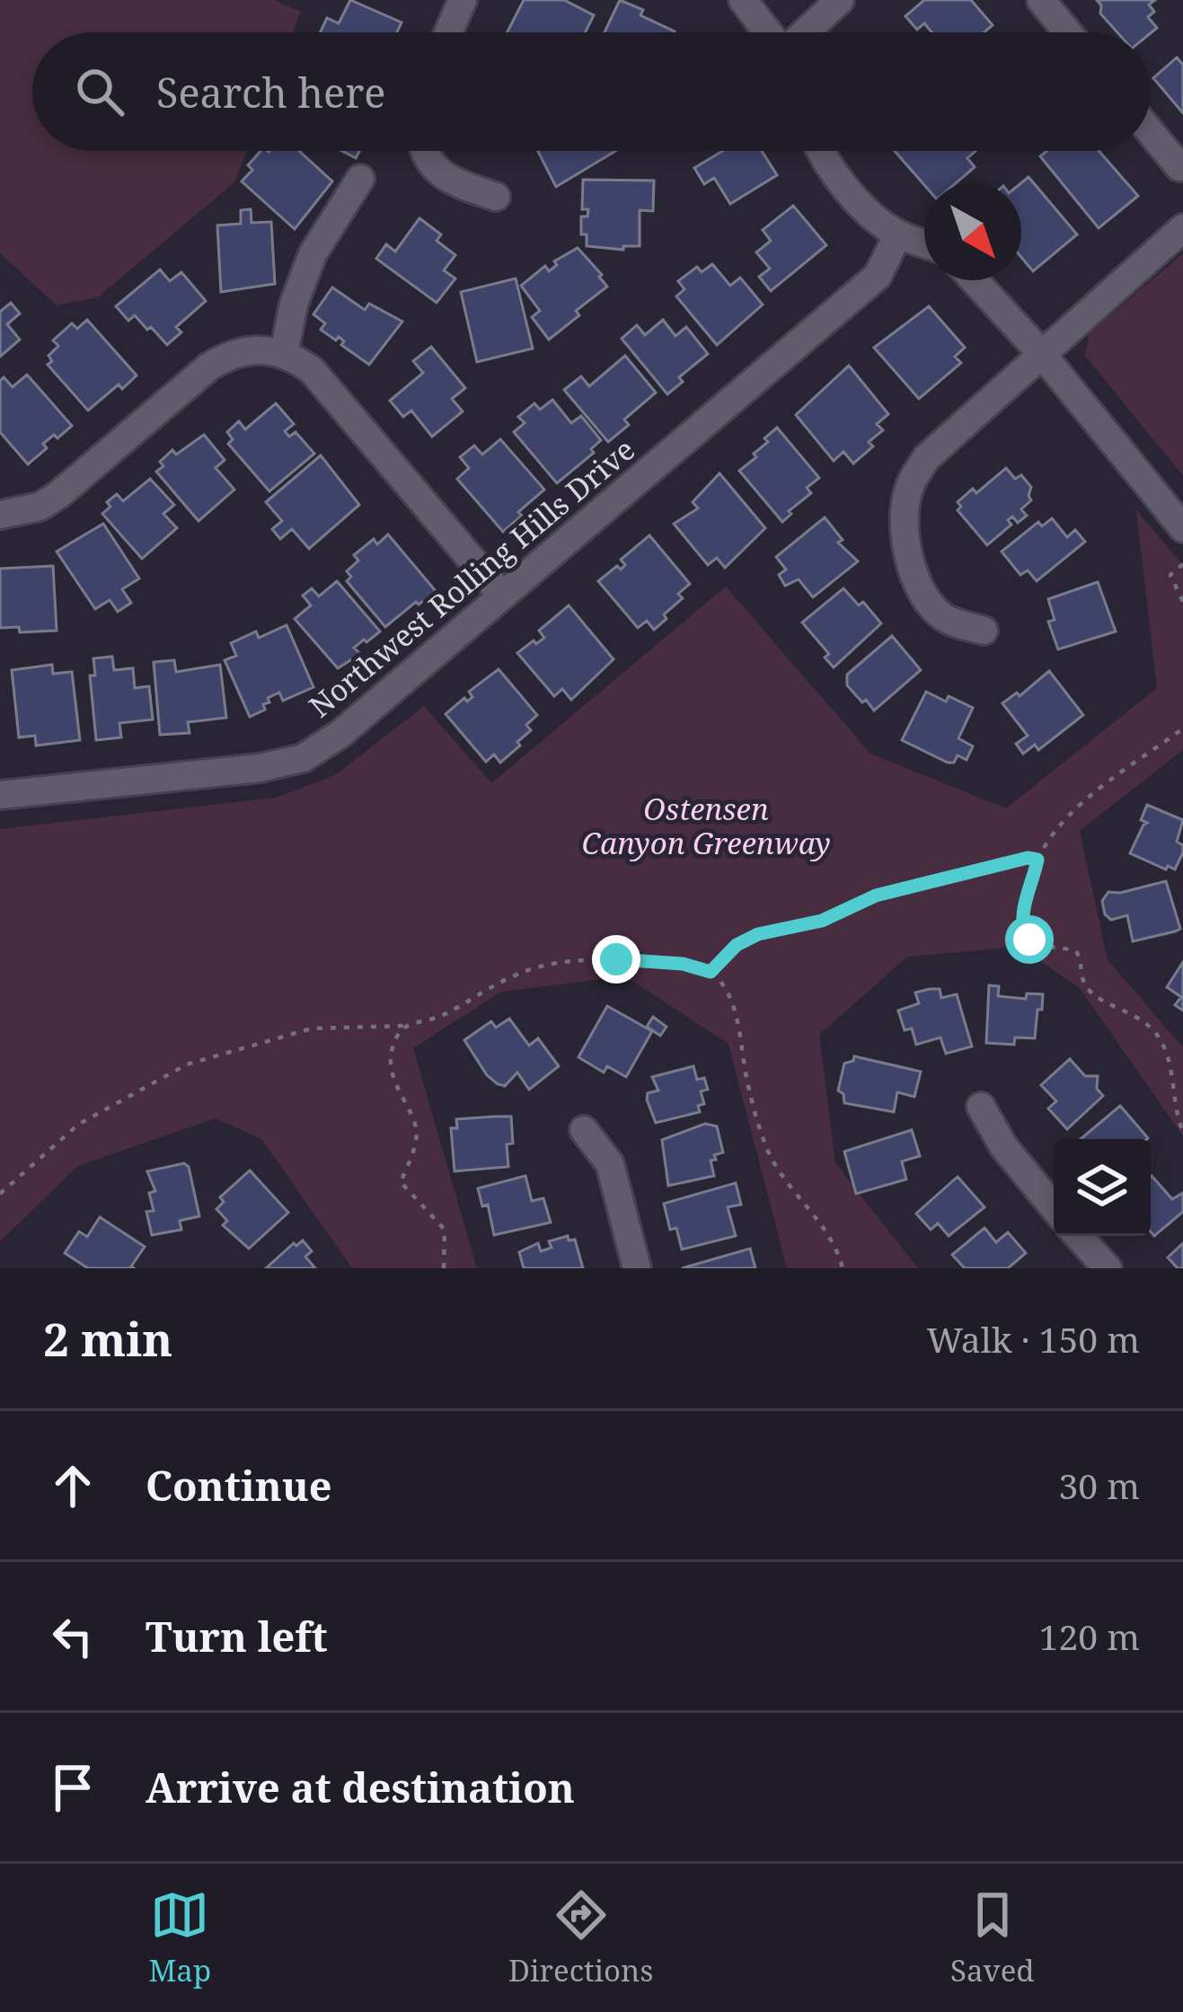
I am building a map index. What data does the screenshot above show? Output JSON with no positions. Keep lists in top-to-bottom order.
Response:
{
  "streets": {
    "street": ["Northwest Rolling Hills Drive"]
  },
  "parks": ["Ostensen Canyon Greenway"],
  "north": "bottom right",
  "page": {
    "search": "Search here",
    "heading": ["2 min", "Walk · 150 m"],
    "list": [
      ["Continue", "30 m"],
      ["Turn left", "120 m"],
      "Arrive at destination"
    ],
    "nav": ["Map", "Directions", "Saved"]
  }
}
